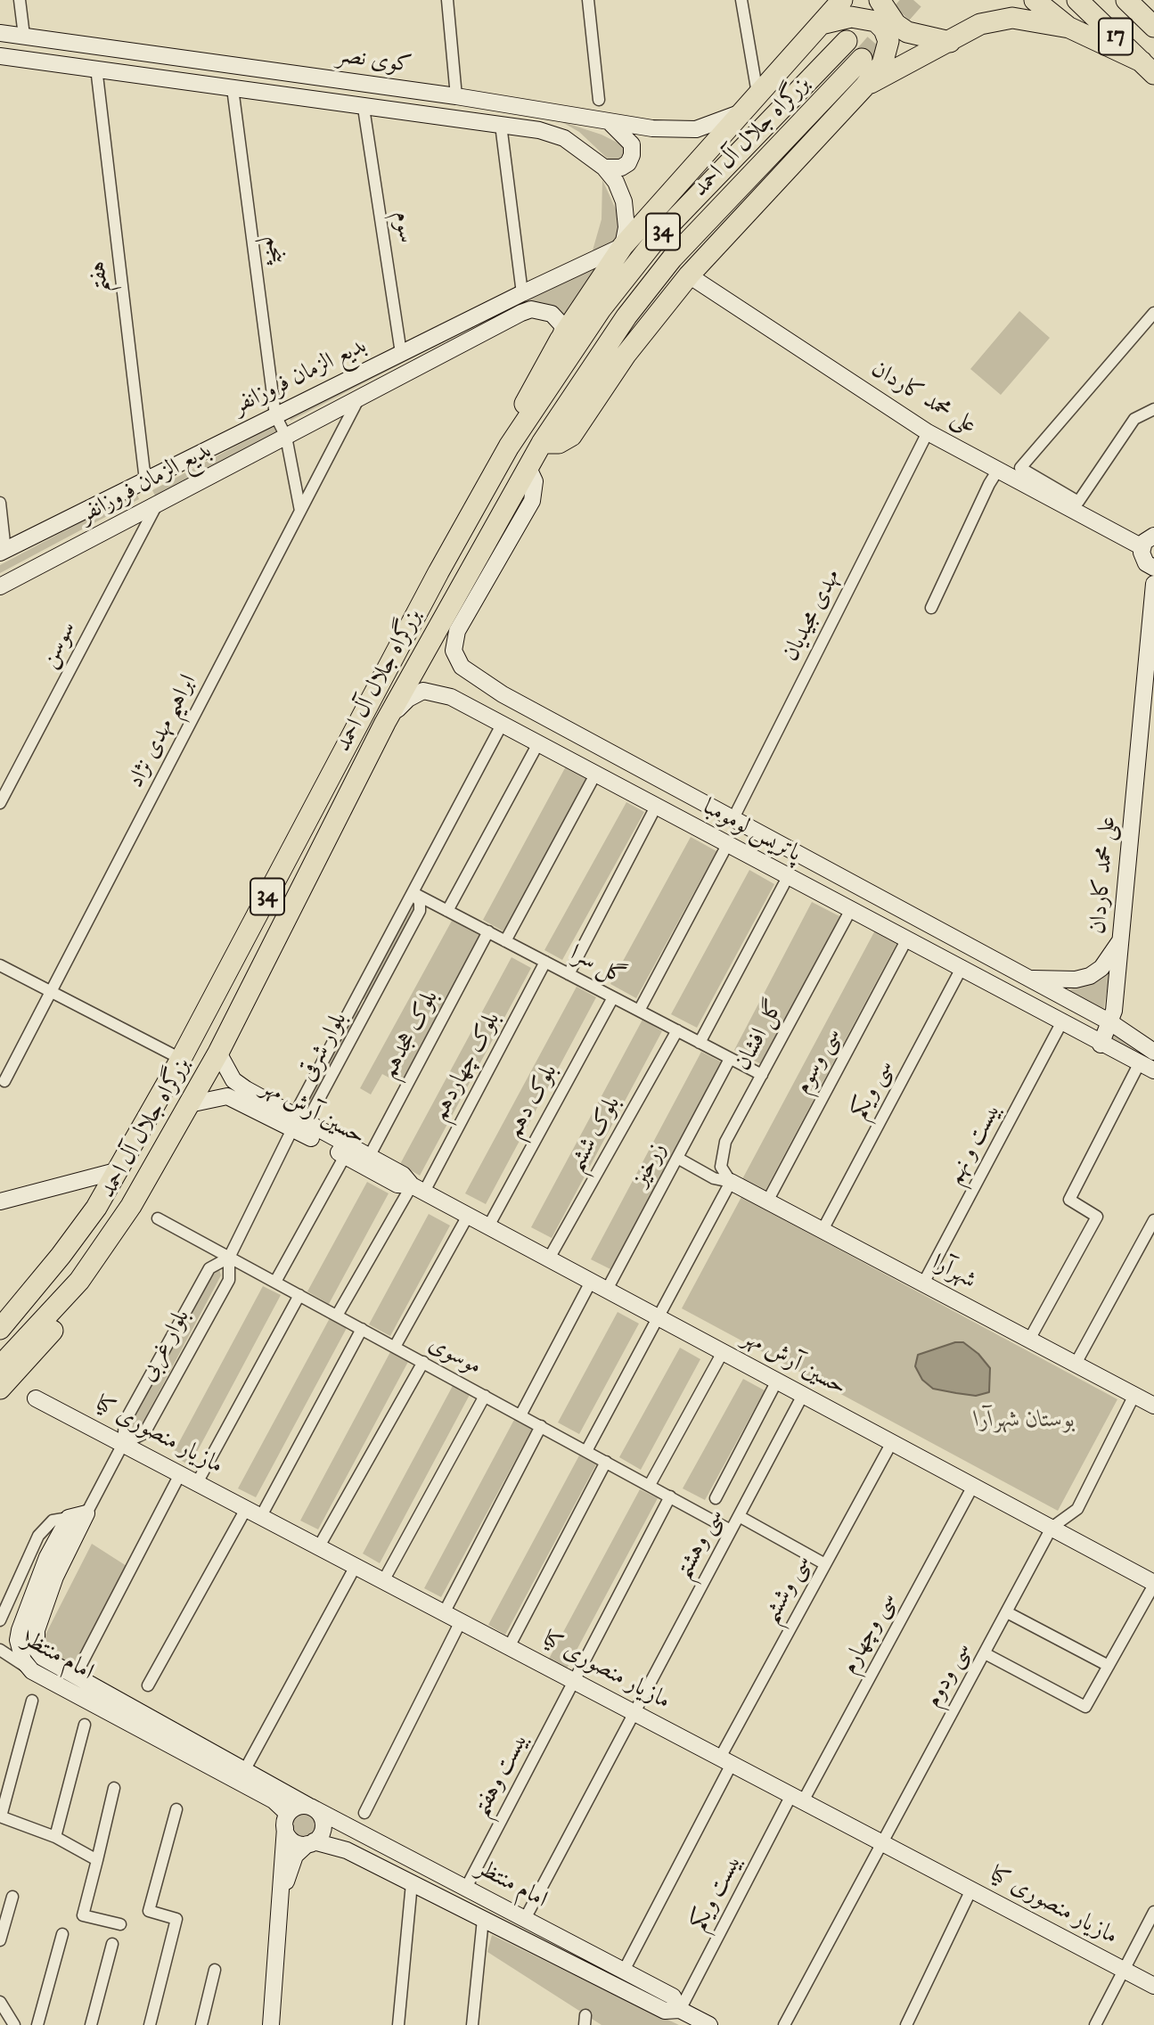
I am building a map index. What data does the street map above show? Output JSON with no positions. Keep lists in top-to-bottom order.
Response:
{
  "streets": {
    "highway": ["17", "بزرگراه جلال آل احمد", "34"],
    "street": [
      "کوی نصر",
      "سوم",
      "پنجم",
      "هفتم",
      "بدیع‌ الزمان فروزانفر",
      "علی محمد کاردان",
      "بدیع الزمان فروزانفر",
      "مهدی مجیدیان",
      "سوسن",
      "ابراهیم مهدی نژاد",
      "پاتریس لومومبا",
      "گل سرا",
      "بلوک هجدهم",
      "گل افشان",
      "بلوار شرقی",
      "سی وسوم",
      "بلوک چهاردهم",
      "سی ویکم",
      "بلوک دهم",
      "حسین آرش مهر",
      "بلوک ششم",
      "بیست و نهم",
      "زرخیز",
      "شهرآرا",
      "بلوار غربی",
      "موسوی",
      "مازیار منصوری کیا",
      "سی وهشتم",
      "سی وششم",
      "سی وچهارم",
      "امام منتظر",
      "سی ودوم",
      "بیست وهفتم",
      "بیست ویکم"
    ]
  },
  "crossings": [
    ["کوی نصر", "سوم"],
    ["کوی نصر", "پنجم"],
    ["کوی نصر", "هفتم"],
    ["کوی نصر", "بدیع‌ الزمان فروزانفر"],
    ["بزرگراه جلال آل احمد", "پاتریس لومومبا"],
    ["بزرگراه جلال آل احمد", "حسین آرش مهر"],
    ["سوم", "بدیع‌ الزمان فروزانفر"],
    ["پنجم", "بدیع‌ الزمان فروزانفر"],
    ["پنجم", "بدیع الزمان فروزانفر"],
    ["پنجم", "ابراهیم مهدی نژاد"],
    ["هفتم", "بدیع‌ الزمان فروزانفر"],
    ["علی محمد کاردان", "مهدی مجیدیان"],
    ["علی محمد کاردان", "پاتریس لومومبا"],
    ["بدیع الزمان فروزانفر", "سوسن"],
    ["بدیع الزمان فروزانفر", "ابراهیم مهدی نژاد"],
    ["مهدی مجیدیان", "پاتریس لومومبا"],
    ["پاتریس لومومبا", "گل افشان"],
    ["پاتریس لومومبا", "بلوار شرقی"],
    ["پاتریس لومومبا", "سی وسوم"],
    ["پاتریس لومومبا", "سی ویکم"],
    ["پاتریس لومومبا", "بیست و نهم"],
    ["گل سرا", "بلوک هجدهم"],
    ["گل سرا", "گل افشان"],
    ["گل سرا", "بلوار شرقی"],
    ["گل سرا", "بلوک چهاردهم"],
    ["گل سرا", "بلوک دهم"],
    ["گل سرا", "بلوک ششم"],
    ["گل سرا", "زرخیز"],
    ["بلوک هجدهم", "حسین آرش مهر"],
    ["گل افشان", "شهرآرا"],
    ["بلوار شرقی", "حسین آرش مهر"],
    ["بلوار شرقی", "بلوار غربی"],
    ["سی وسوم", "شهرآرا"],
    ["بلوک چهاردهم", "حسین آرش مهر"],
    ["بلوک چهاردهم", "موسوی"],
    ["سی ویکم", "شهرآرا"],
    ["بلوک دهم", "حسین آرش مهر"],
    ["حسین آرش مهر", "بلوک ششم"],
    ["حسین آرش مهر", "زرخیز"],
    ["حسین آرش مهر", "بلوار غربی"],
    ["حسین آرش مهر", "سی وهشتم"],
    ["حسین آرش مهر", "سی وششم"],
    ["حسین آرش مهر", "سی وچهارم"],
    ["حسین آرش مهر", "سی ودوم"],
    ["بیست و نهم", "شهرآرا"],
    ["بلوار غربی", "موسوی"],
    ["بلوار غربی", "مازیار منصوری کیا"],
    ["بلوار غربی", "امام منتظر"],
    ["موسوی", "سی وهشتم"],
    ["موسوی", "بیست وهفتم"],
    ["مازیار منصوری کیا", "سی وهشتم"],
    ["مازیار منصوری کیا", "سی وششم"],
    ["مازیار منصوری کیا", "سی وچهارم"],
    ["مازیار منصوری کیا", "سی ودوم"],
    ["مازیار منصوری کیا", "بیست وهفتم"],
    ["مازیار منصوری کیا", "بیست ویکم"],
    ["سی وهشتم", "امام منتظر"],
    ["سی وششم", "امام منتظر"],
    ["سی وچهارم", "بیست ویکم"],
    ["امام منتظر", "بیست وهفتم"],
    ["امام منتظر", "بیست ویکم"]
  ],
  "parks": ["بوستان شهرآرا"]
}
